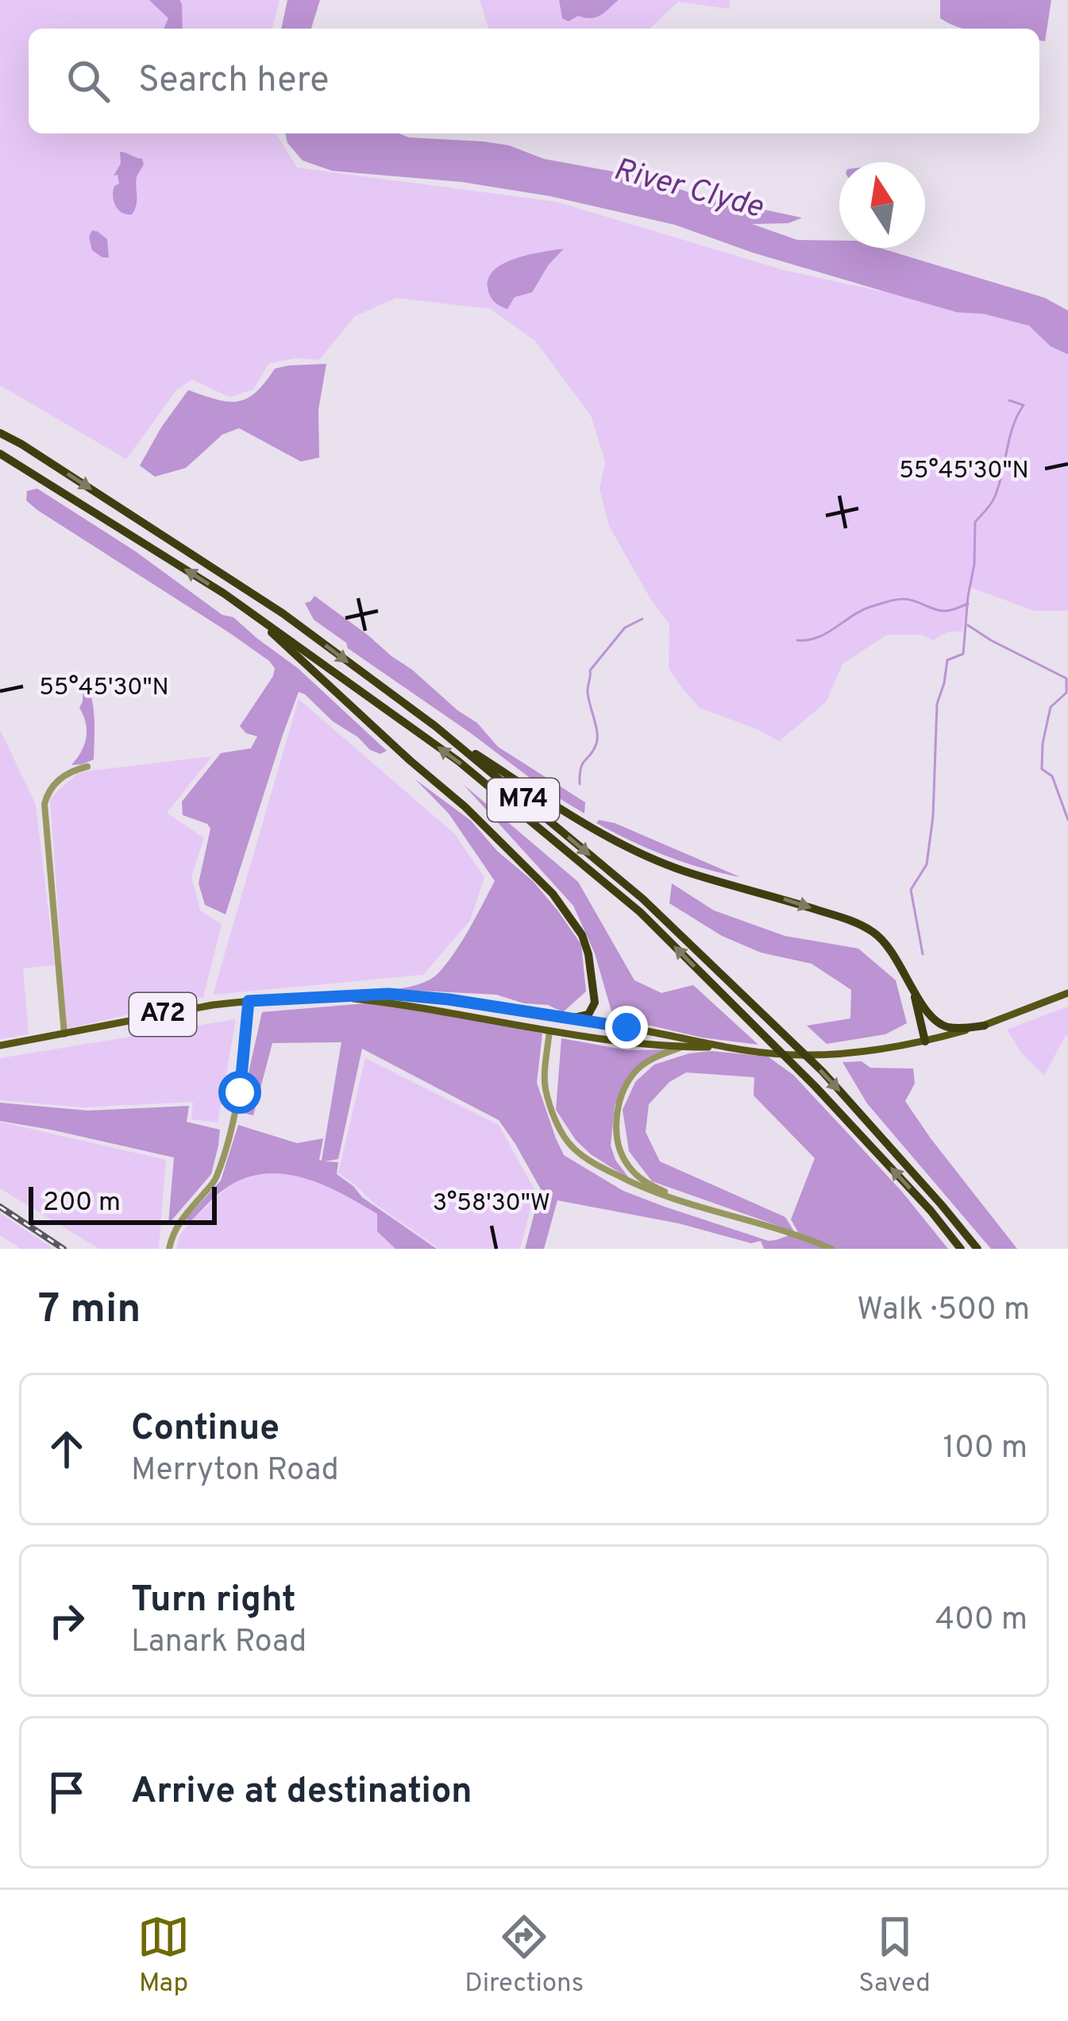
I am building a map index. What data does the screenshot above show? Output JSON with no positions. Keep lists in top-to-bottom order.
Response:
{
  "streets": {
    "highway": ["M74"],
    "main road": ["A72"]
  },
  "crossings": [
    ["M74", "A72"]
  ],
  "water": ["River Clyde"],
  "scale_bar": "200 m",
  "north": "top",
  "page": {
    "search": "Search here",
    "scale": "200 m",
    "heading": ["7 min", "Walk · 500 m"],
    "list": [
      ["Continue", "Merryton Road", "100 m"],
      ["Turn right", "Lanark Road", "400 m"],
      "Arrive at destination"
    ],
    "nav": ["Map", "Directions", "Saved"]
  },
  "coordinates": ["55°45'30\"N", "3°58'30\"W"]
}
